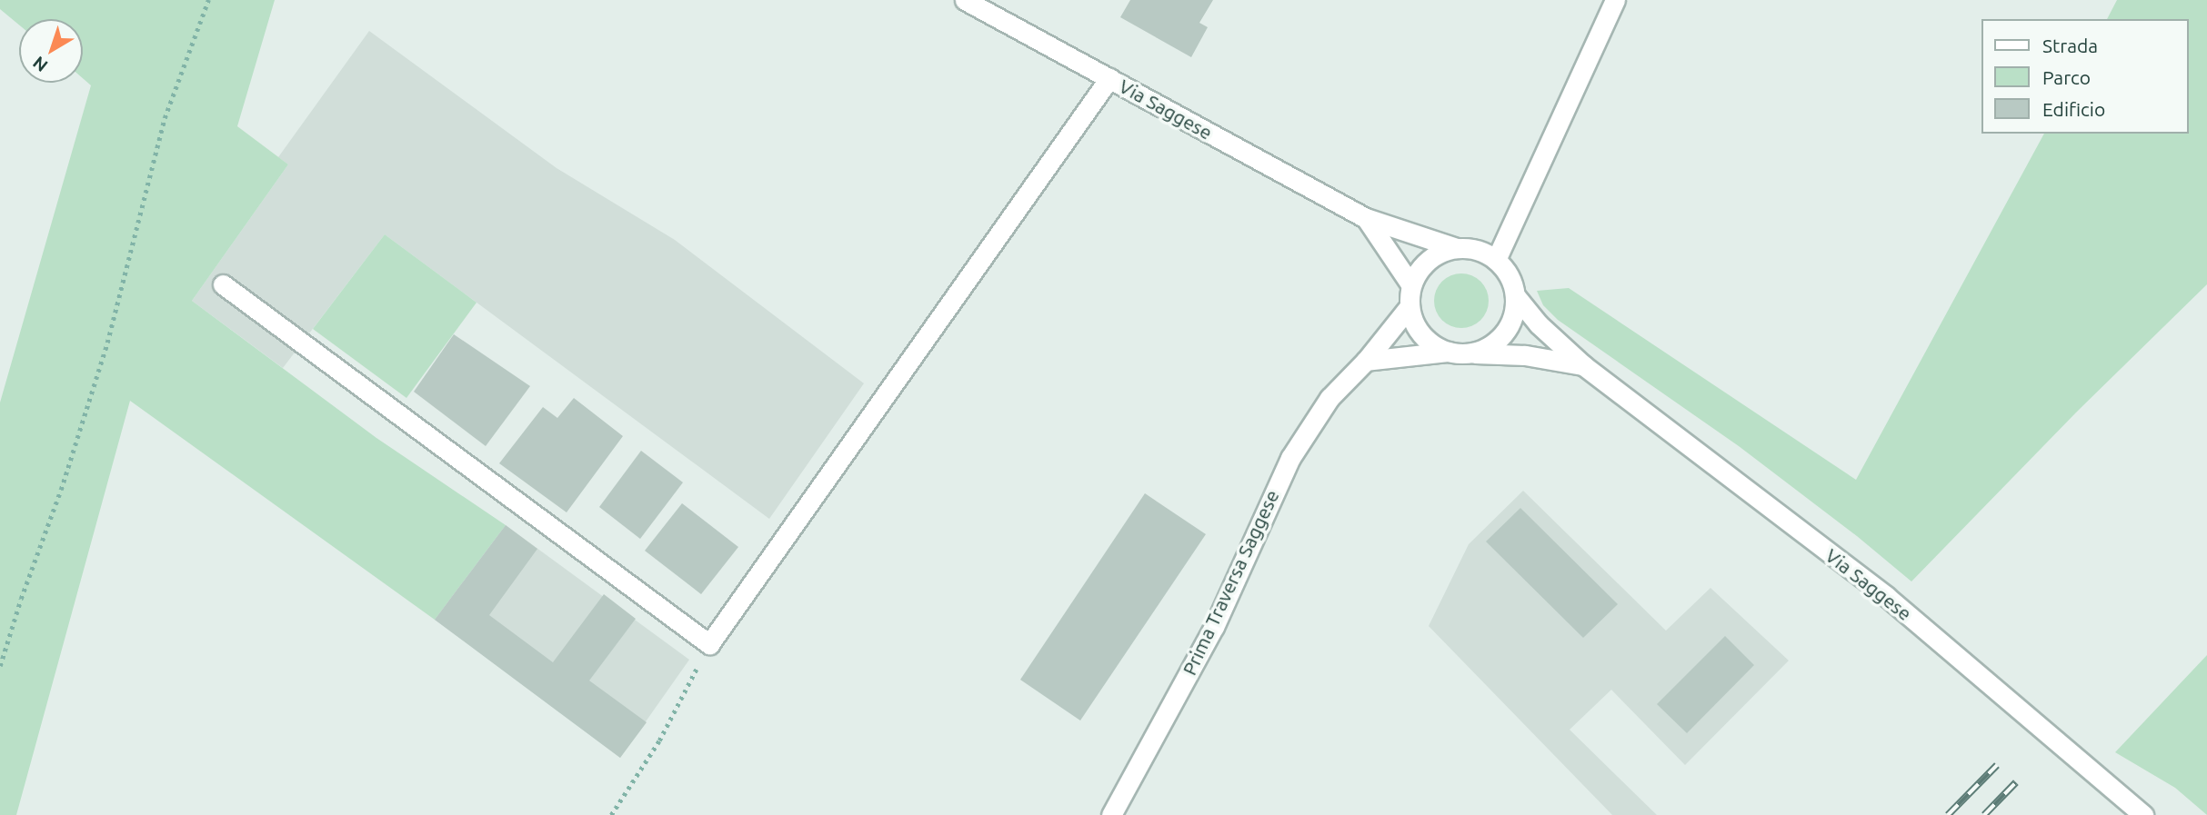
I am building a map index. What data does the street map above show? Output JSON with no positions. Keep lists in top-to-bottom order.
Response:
{
  "streets": {
    "main road": ["Via Saggese", "Prima Traversa Saggese"]
  },
  "crossings": [
    ["Via Saggese", "Prima Traversa Saggese"]
  ],
  "legend": ["Strada", "Parco", "Edificio"],
  "north": "bottom left"
}
